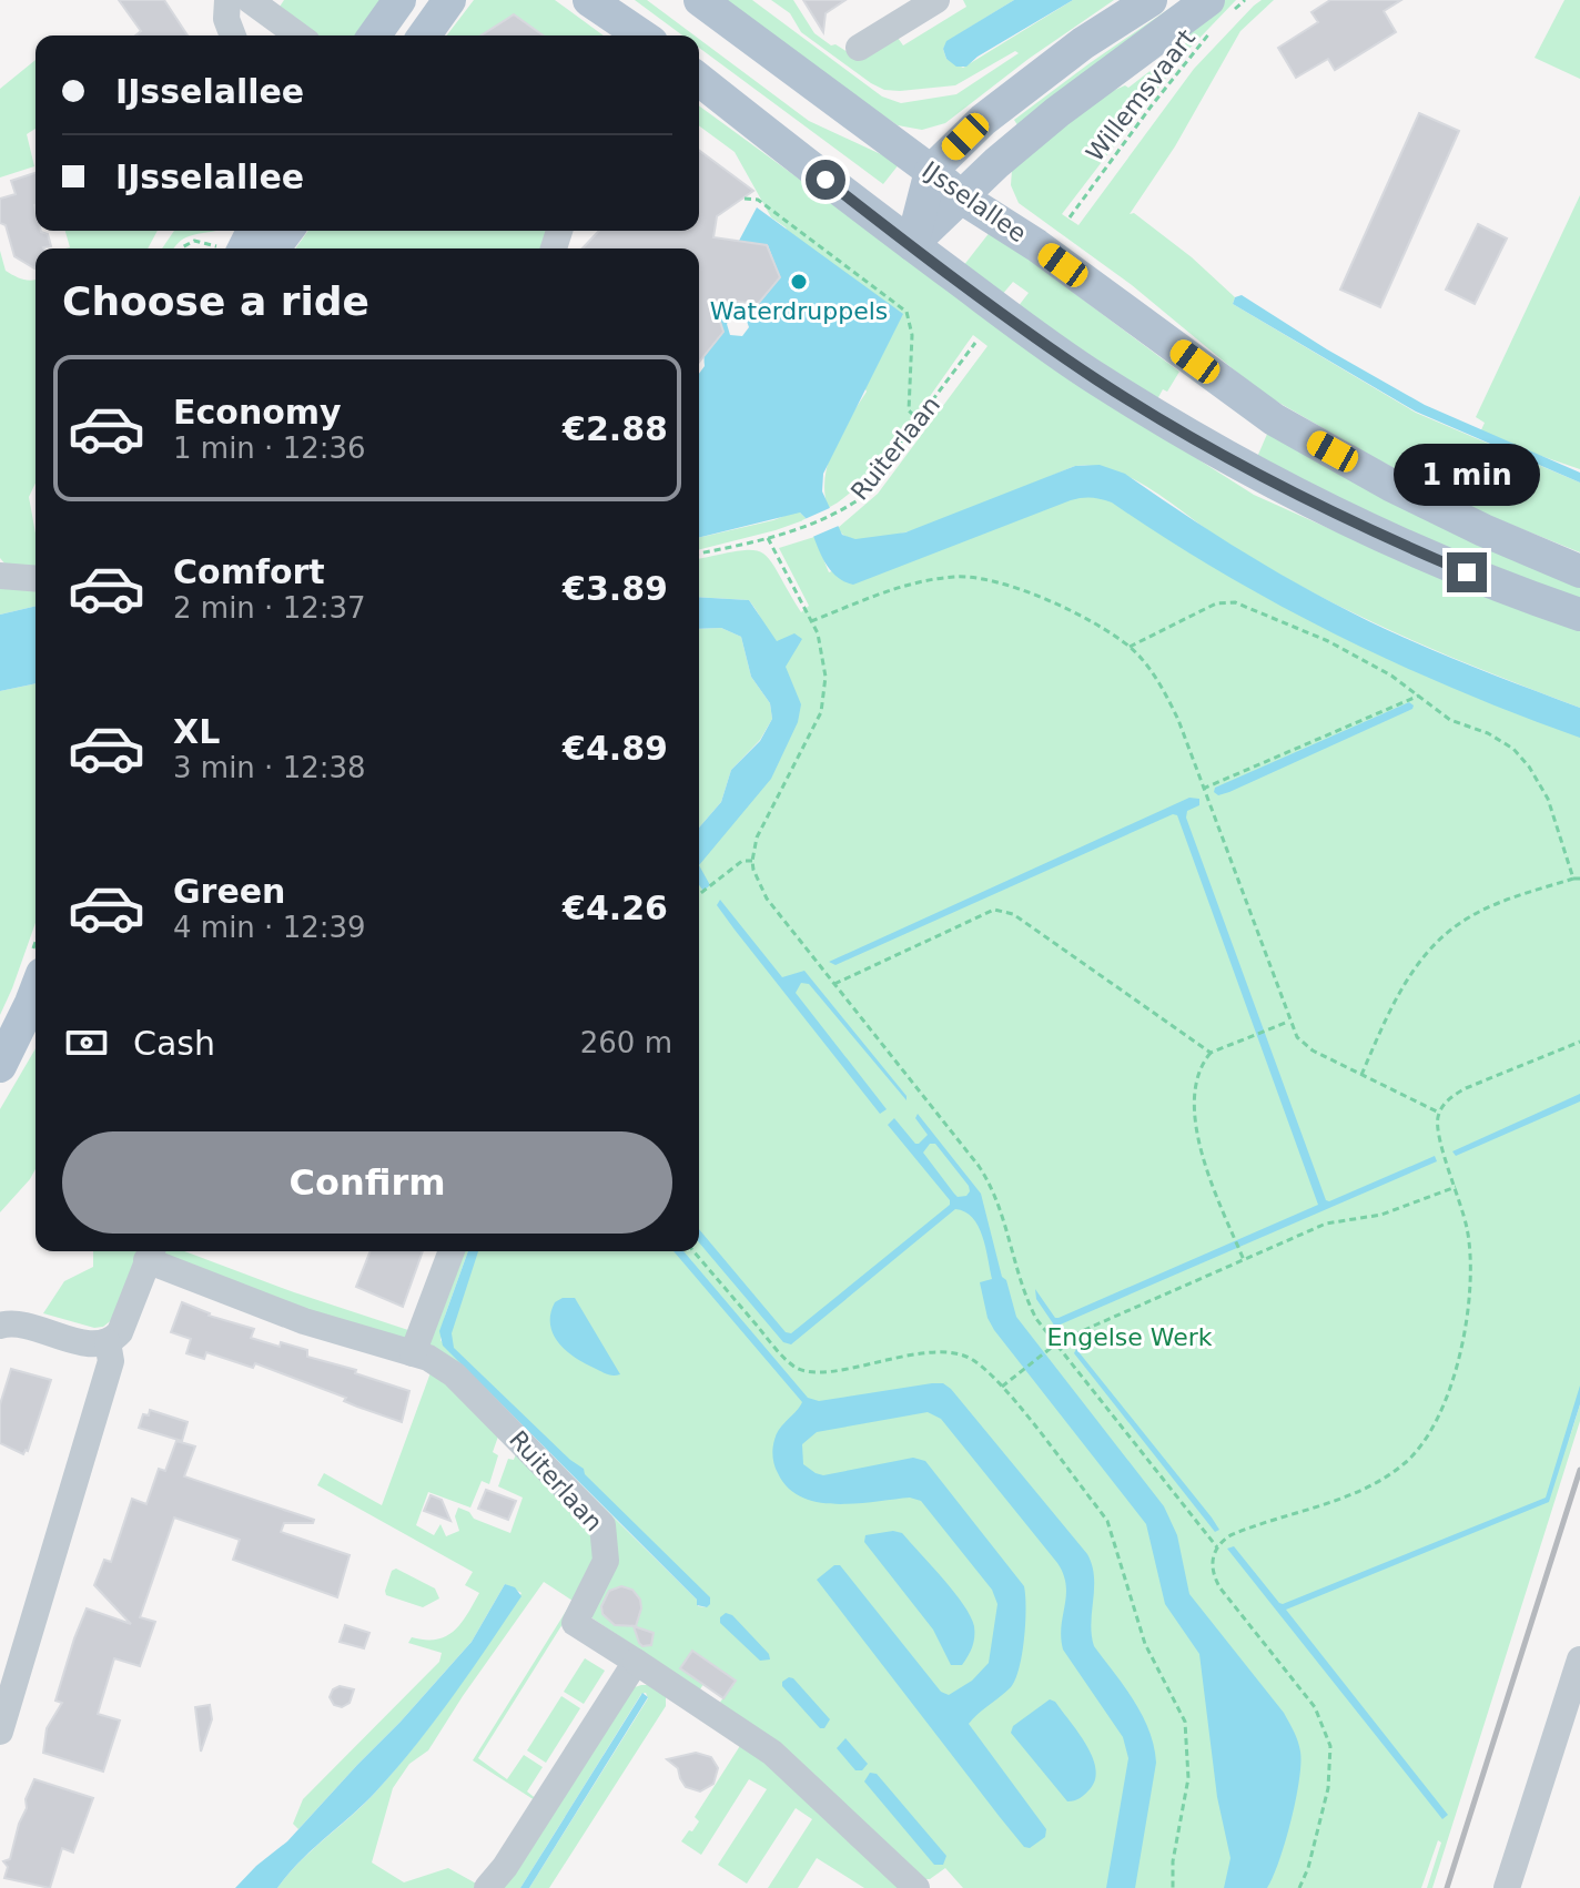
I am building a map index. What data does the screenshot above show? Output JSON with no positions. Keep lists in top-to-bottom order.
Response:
{
  "streets": {
    "main road": ["IJsselallee"],
    "street": ["Ruiterlaan"],
    "path": ["Willemsvaart"]
  },
  "parks": ["Engelse Werk"],
  "places": ["Waterdruppels"],
  "page": {
    "banner": ["IJsselallee", "IJsselallee"],
    "heading": "Choose a ride",
    "list": [
      {
        "name": "Economy",
        "note": "1 min · 12:36",
        "value": "€2.88"
      },
      {
        "name": "Comfort",
        "note": "2 min · 12:37",
        "value": "€3.89"
      },
      {
        "name": "XL",
        "note": "3 min · 12:38",
        "value": "€4.89"
      },
      {
        "name": "Green",
        "note": "4 min · 12:39",
        "value": "€4.26"
      }
    ],
    "bubble": "1 min",
    "pay": ["Cash", "260 m"],
    "buttons": "Confirm"
  }
}
